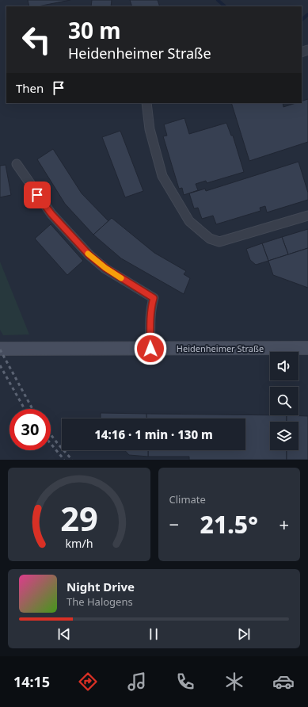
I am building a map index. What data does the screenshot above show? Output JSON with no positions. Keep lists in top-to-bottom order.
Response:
{
  "streets": {
    "main road": ["Heidenheimer Straße"]
  },
  "page": {
    "turn": ["30 m", "Heidenheimer Straße"],
    "then": "Then",
    "limit": "30",
    "trip": "14:16 · 1 min · 130 m",
    "tile": "Climate",
    "heat": ["−", "21.5°", "+"],
    "song": ["Night Drive", "The Halogens"],
    "tabs": "14:15",
    "gauge": ["29", "km/h"]
  }
}
